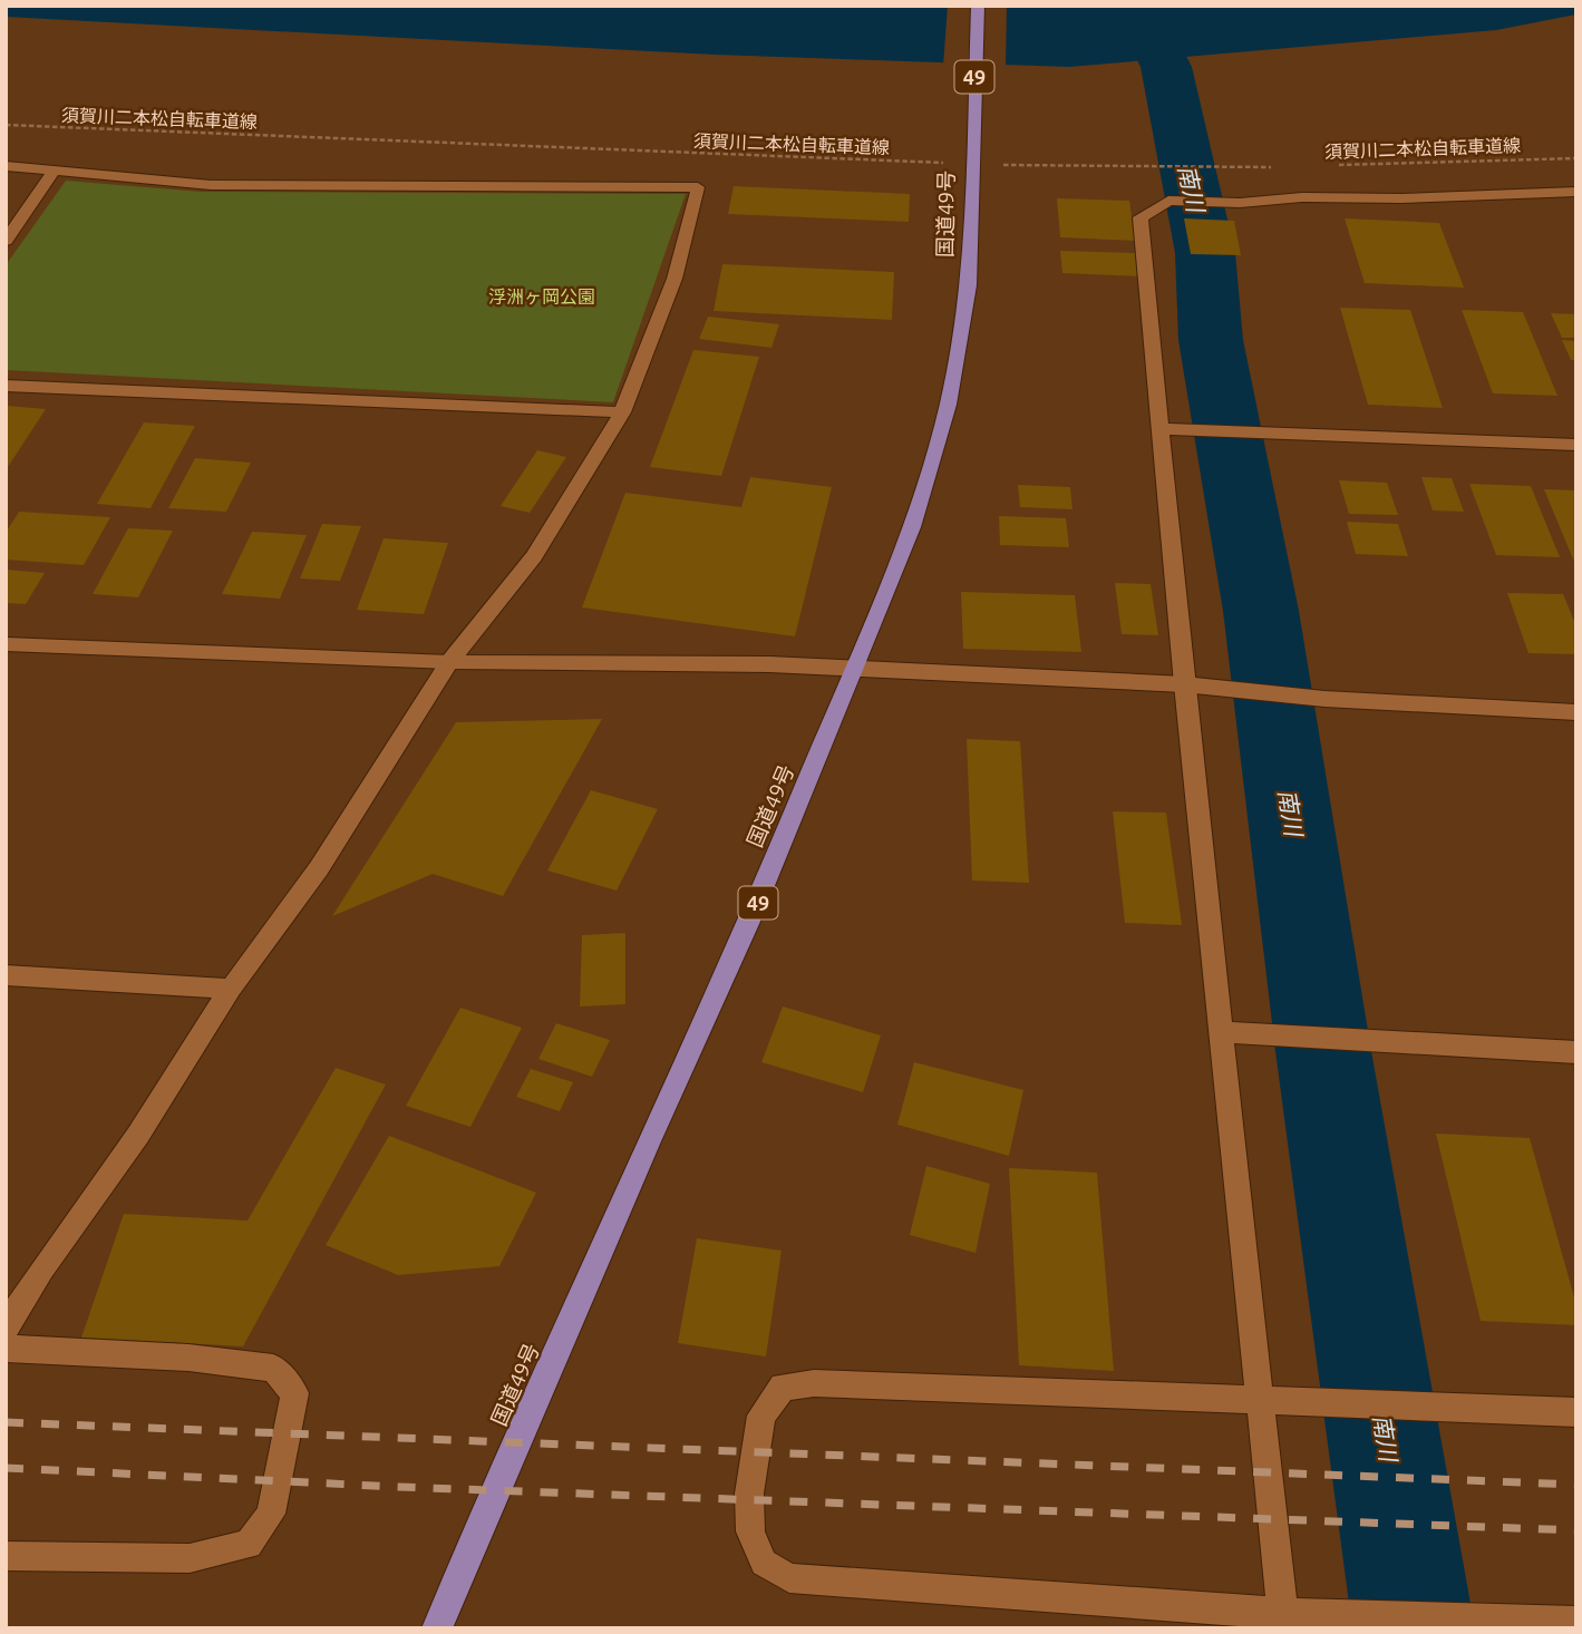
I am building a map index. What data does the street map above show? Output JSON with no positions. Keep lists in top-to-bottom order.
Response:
{
  "streets": {
    "highway": ["49", "国道49号"],
    "path": ["須賀川二本松自転車道線"]
  },
  "crossings": [
    ["須賀川二本松自転車道線", "国道49号"]
  ],
  "water": ["南川"],
  "parks": ["浮洲ヶ岡公園"]
}
